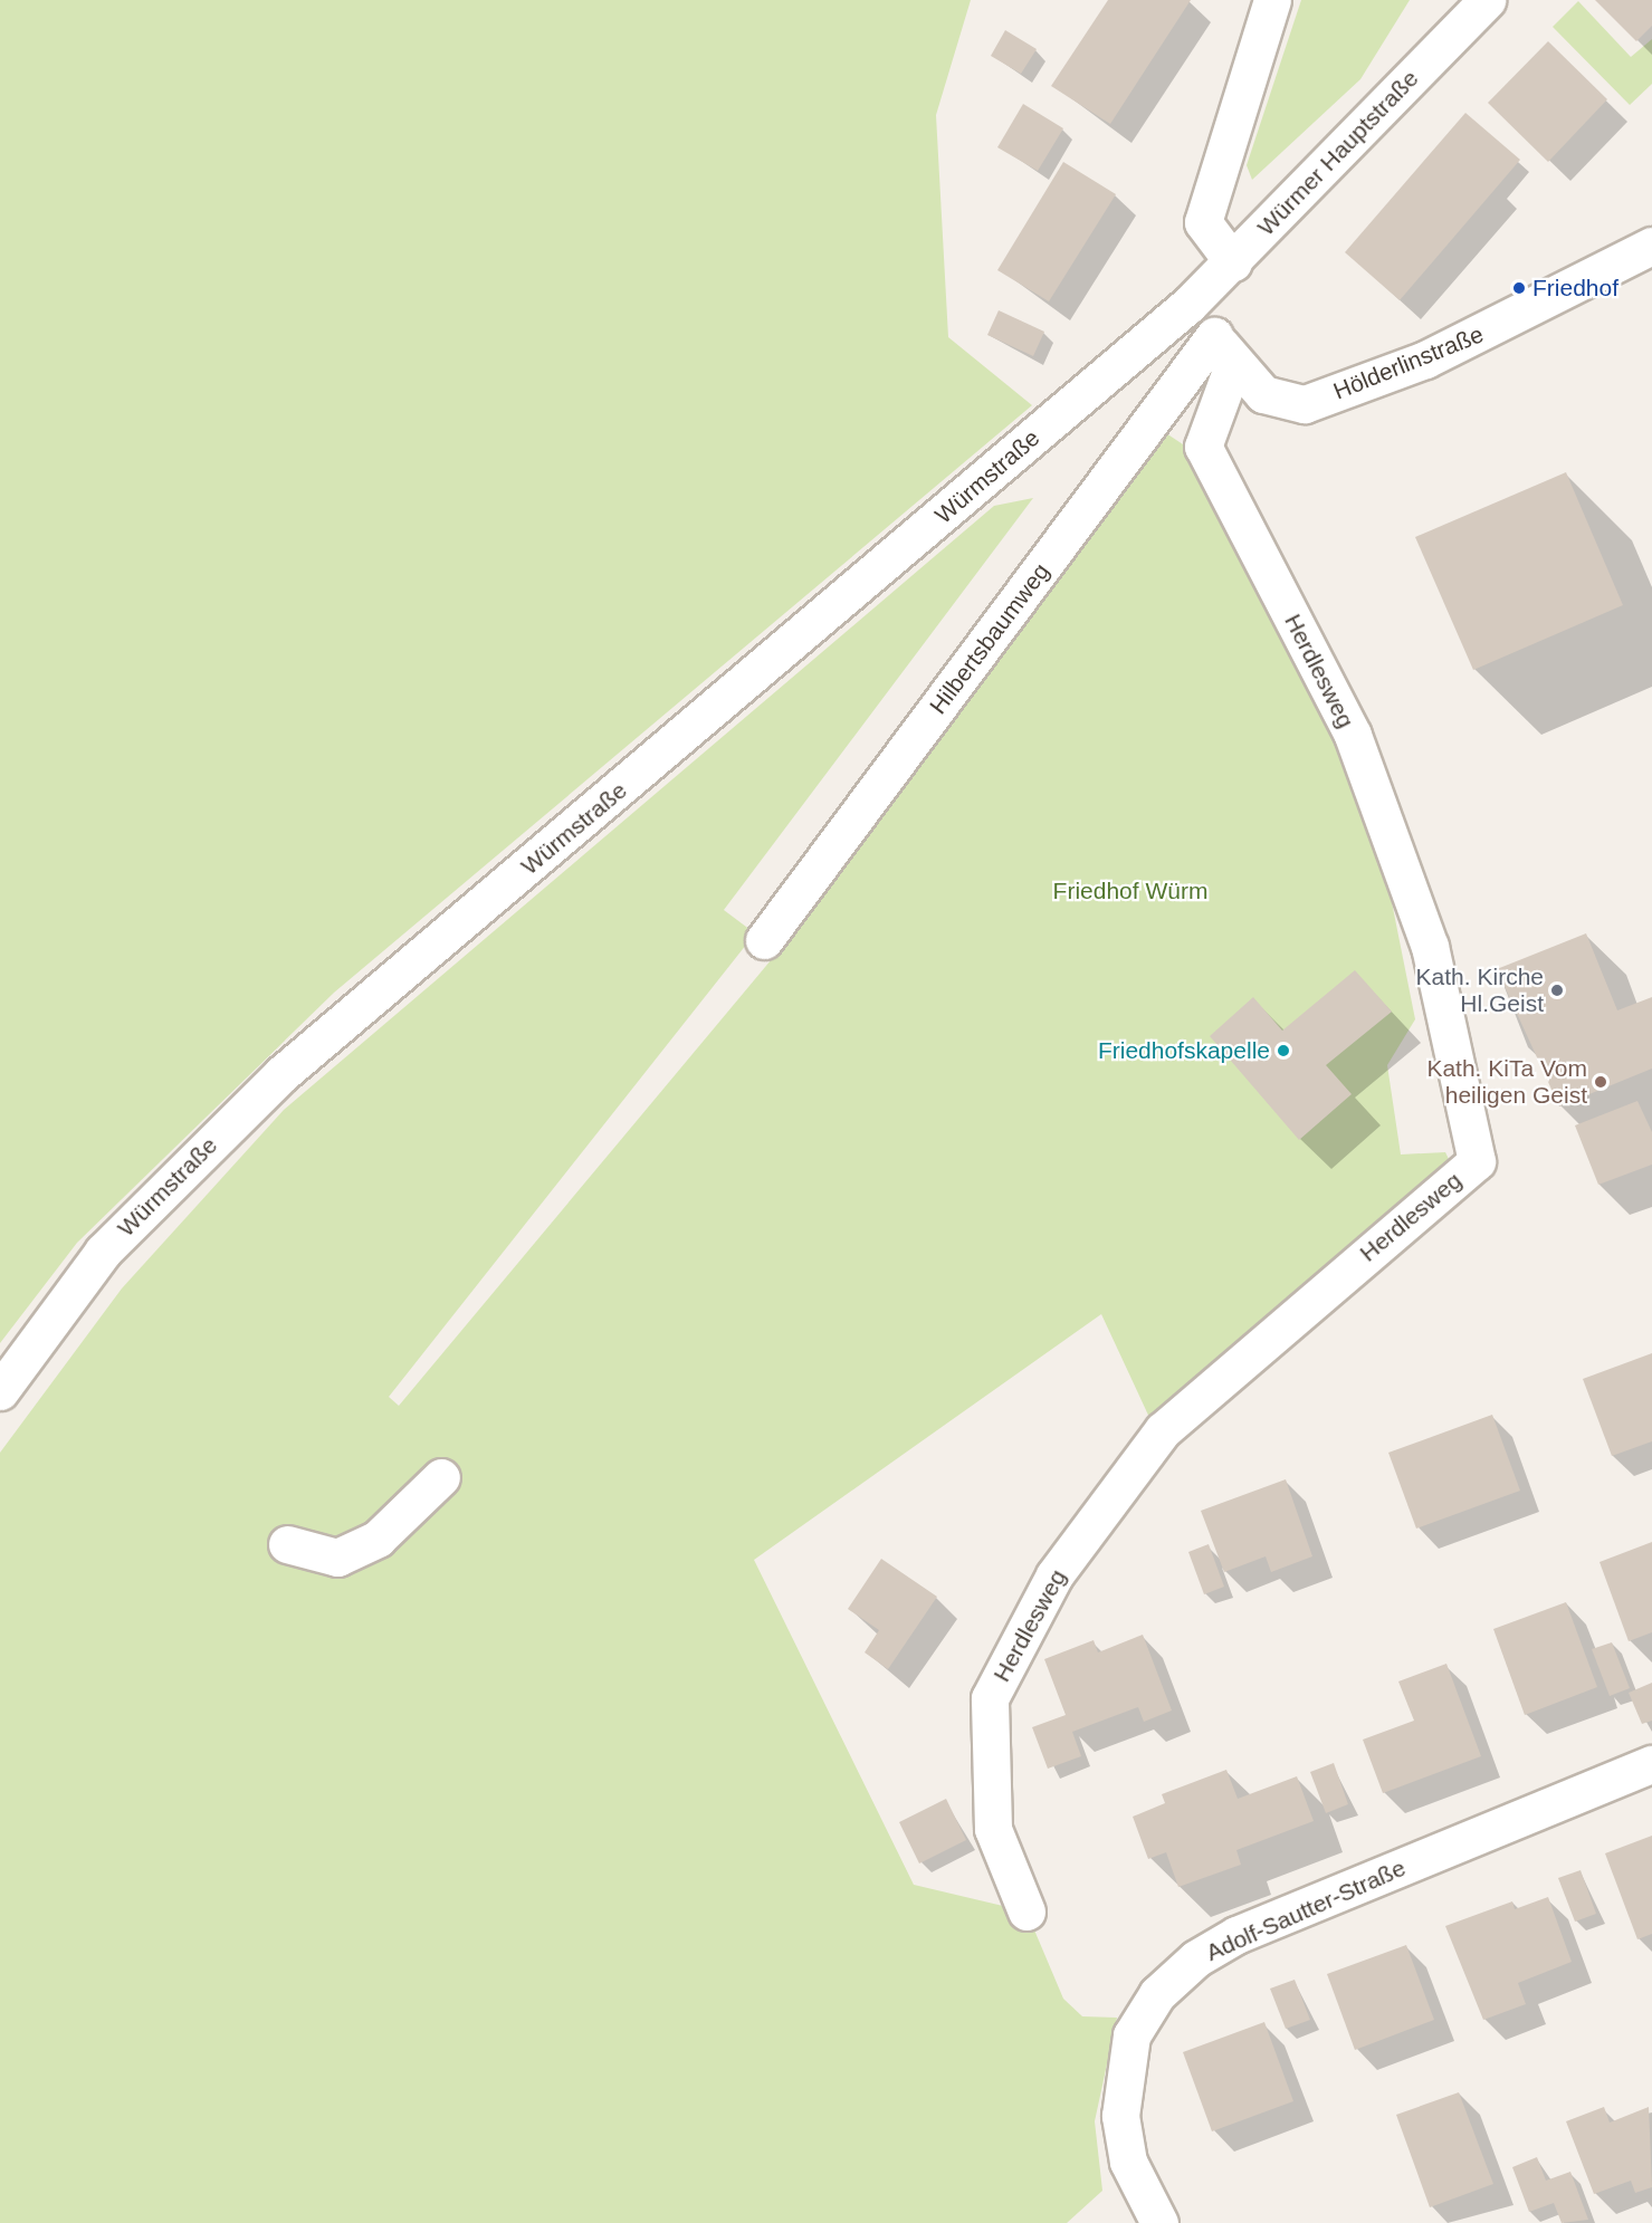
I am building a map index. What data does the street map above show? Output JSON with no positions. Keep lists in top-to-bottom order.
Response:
{
  "streets": {
    "street": [
      "Würmer Hauptstraße",
      "Hölderlinstraße",
      "Würmstraße",
      "Hilbertsbaumweg",
      "Herdlesweg",
      "Adolf-Sautter-Straße"
    ]
  },
  "crossings": [
    ["Würmer Hauptstraße", "Hölderlinstraße"],
    ["Würmer Hauptstraße", "Würmstraße"],
    ["Hölderlinstraße", "Würmstraße"],
    ["Hölderlinstraße", "Hilbertsbaumweg"],
    ["Hölderlinstraße", "Herdlesweg"],
    ["Hilbertsbaumweg", "Herdlesweg"]
  ],
  "parks": ["Friedhof Würm"],
  "places": [
    "Friedhof",
    "Kath. Kirche Hl.Geist",
    "Friedhofskapelle",
    "Kath. KiTa Vom heiligen Geist"
  ]
}
